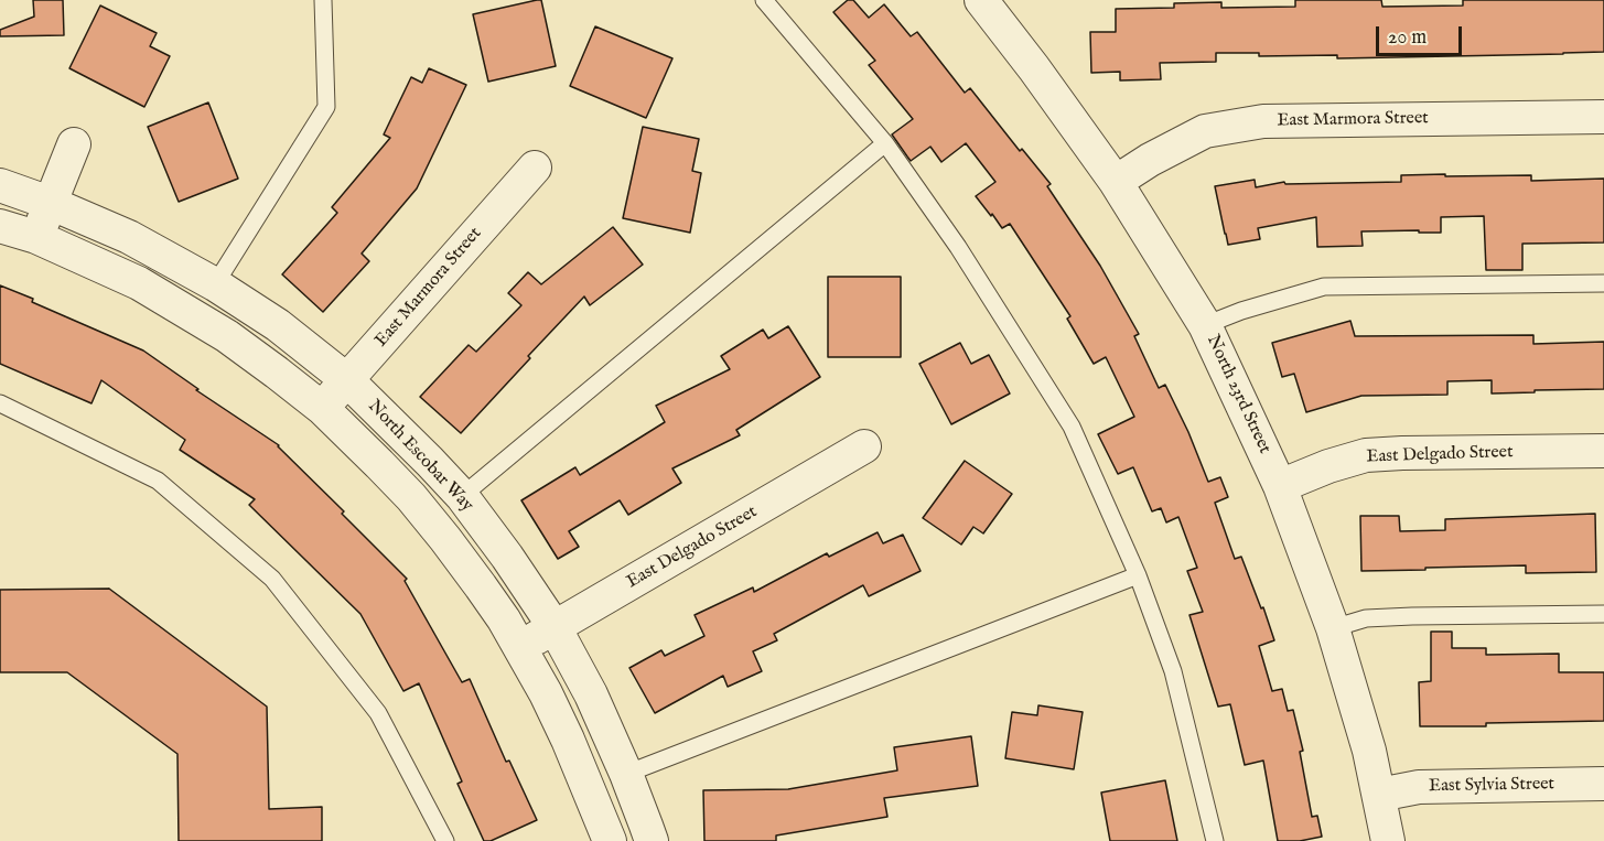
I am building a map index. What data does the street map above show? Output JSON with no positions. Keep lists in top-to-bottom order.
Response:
{
  "streets": {
    "street": [
      "East Marmora Street",
      "North 23rd Street",
      "East Delgado Street",
      "North Escobar Way",
      "East Sylvia Street"
    ]
  },
  "crossings": [
    ["East Marmora Street", "North 23rd Street"],
    ["East Marmora Street", "North Escobar Way"],
    ["North 23rd Street", "East Delgado Street"],
    ["North 23rd Street", "East Sylvia Street"],
    ["East Delgado Street", "North Escobar Way"]
  ],
  "scale_bar": "20 m"
}
